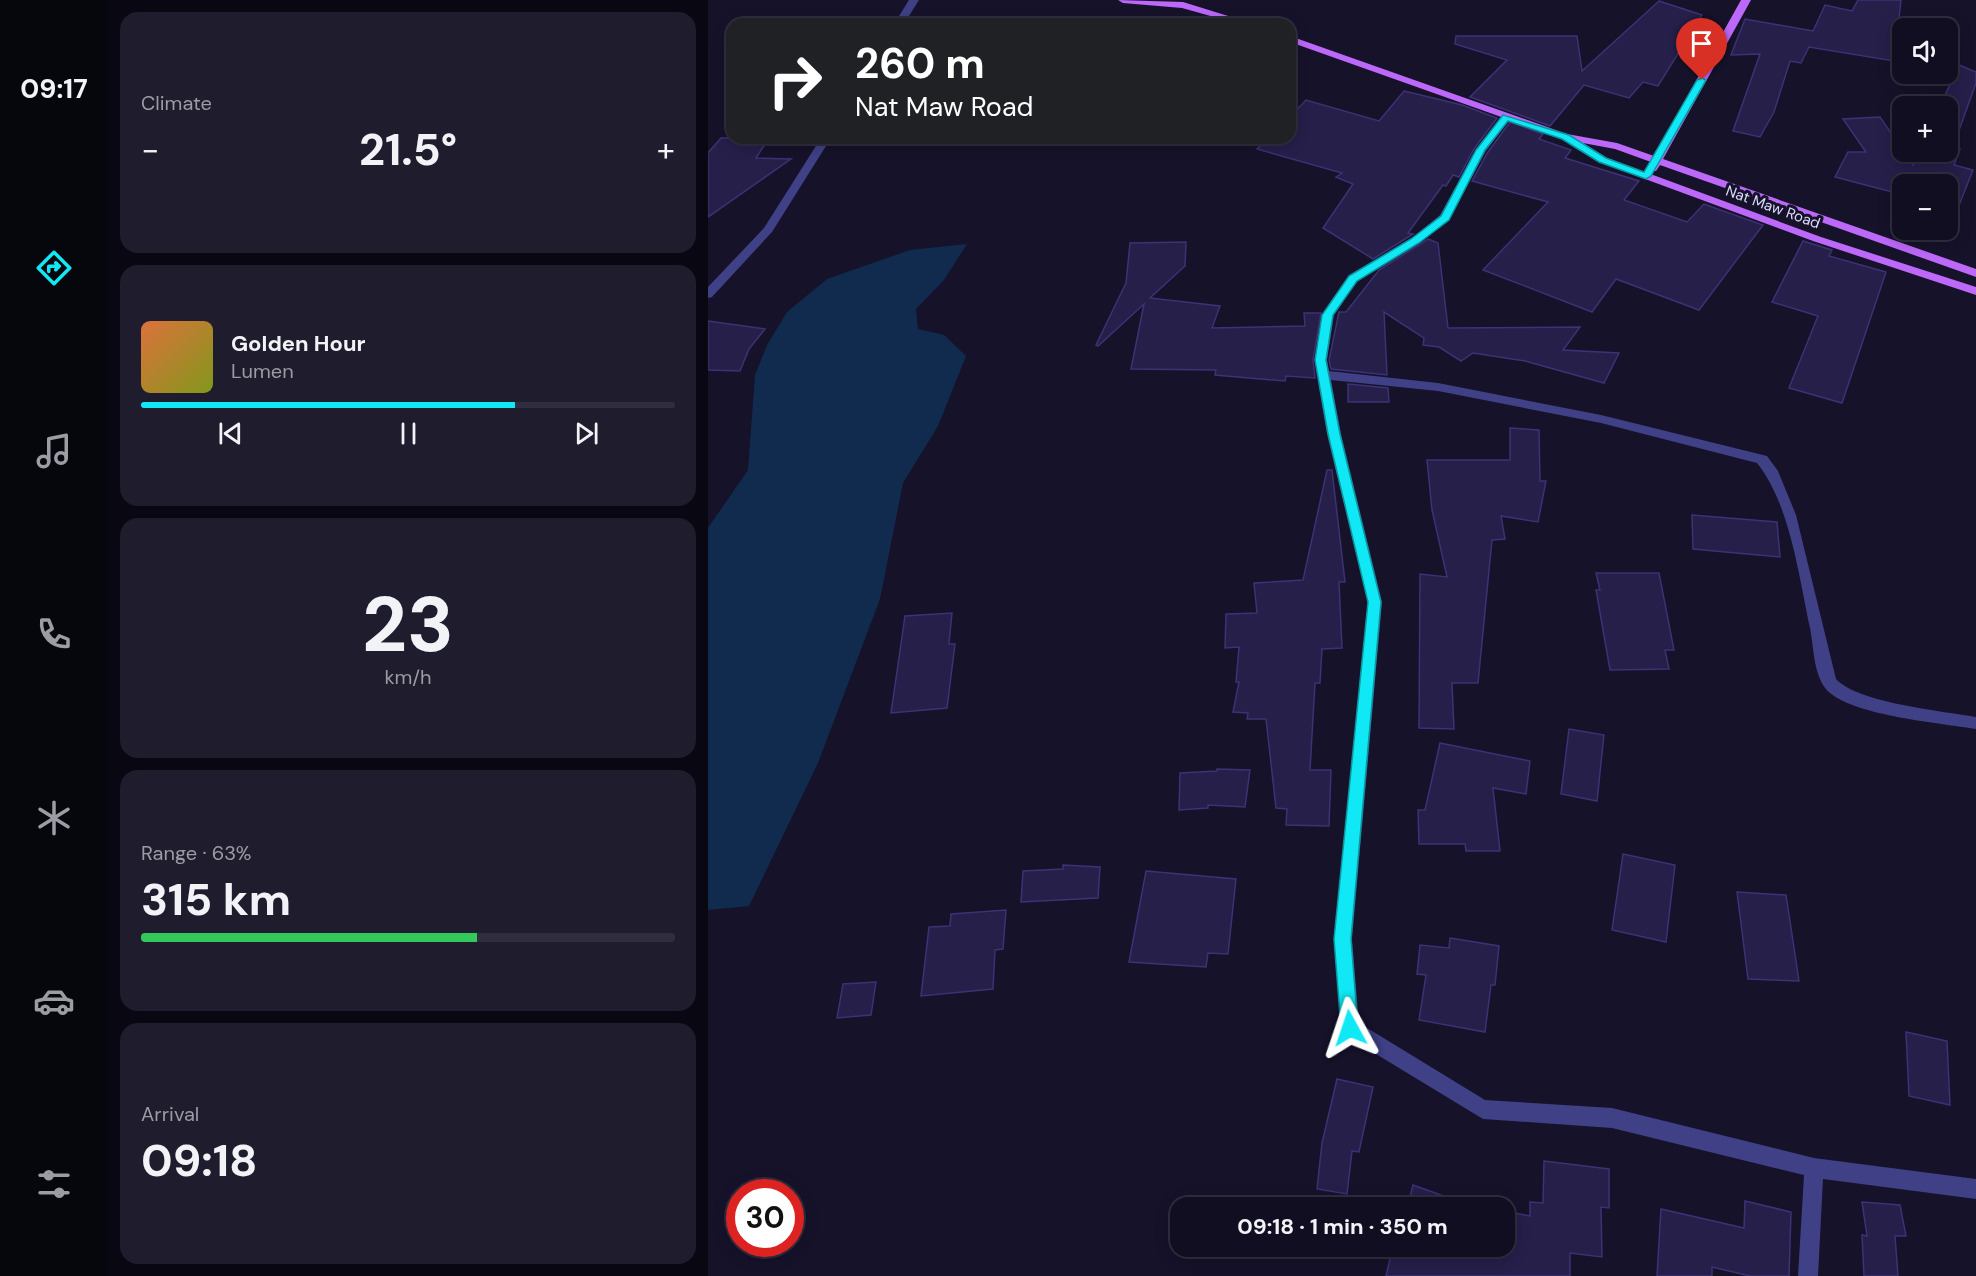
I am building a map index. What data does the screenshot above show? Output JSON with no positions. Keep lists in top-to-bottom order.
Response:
{
  "streets": {
    "main road": ["Nat Maw Road"]
  },
  "page": {
    "tabs": "09:17",
    "tile": [
      "Climate",
      ["23", "km/h"],
      ["Range · 63%", "315 km"],
      ["Arrival", "09:18"]
    ],
    "map_buttons": ["+", "−"],
    "turn": ["260 m", "Nat Maw Road"],
    "heat": ["−", "21.5°", "+"],
    "song": ["Golden Hour", "Lumen"],
    "limit": "30",
    "trip": "09:18 · 1 min · 350 m"
  }
}
